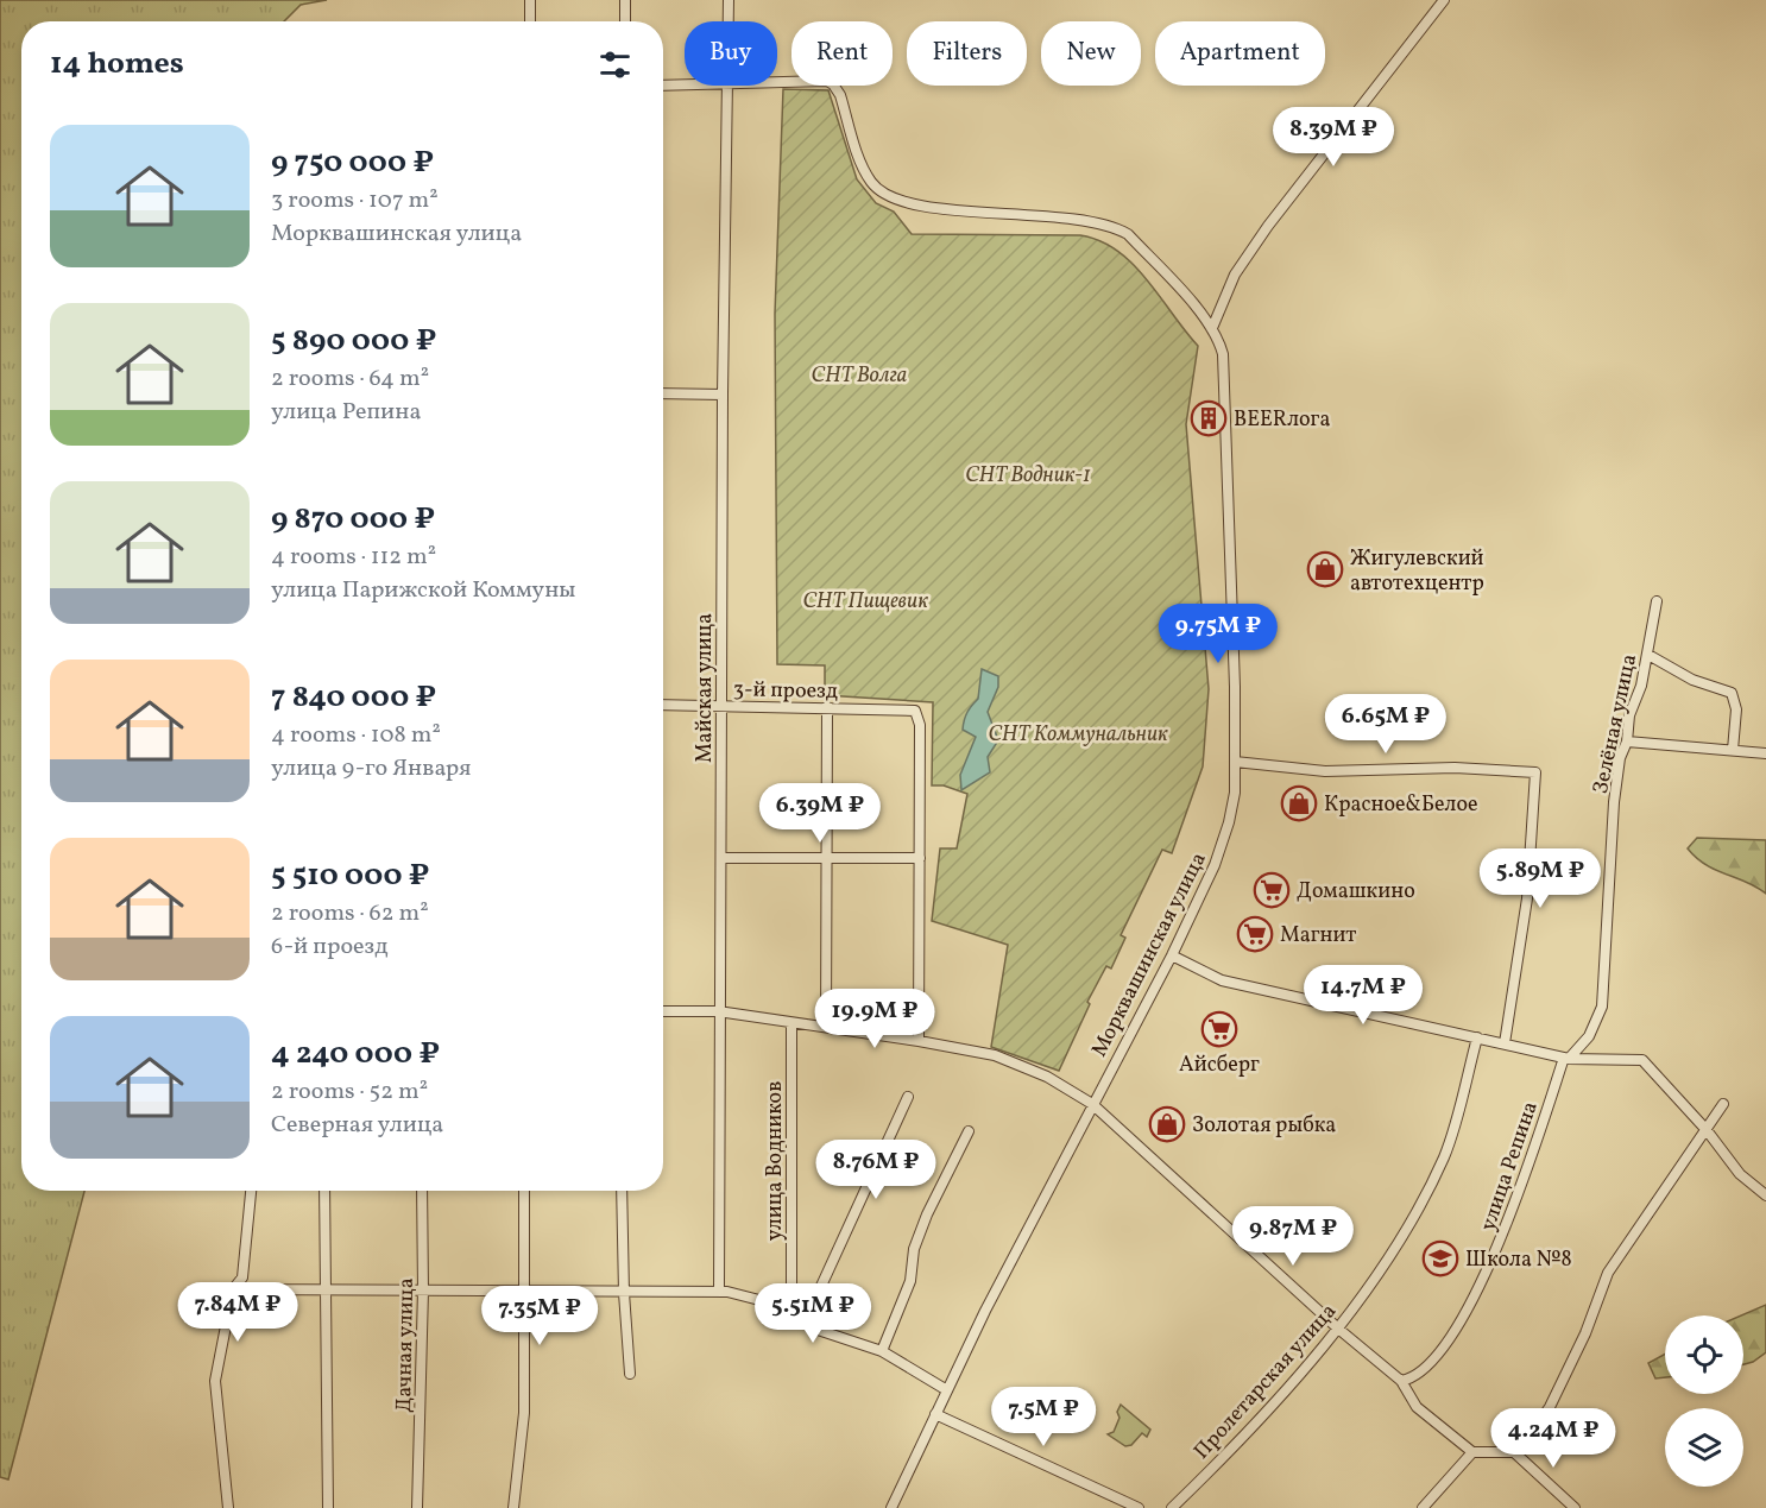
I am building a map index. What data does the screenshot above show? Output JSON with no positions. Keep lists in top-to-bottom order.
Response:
{
  "streets": {
    "street": [
      "Майская улица",
      "3-й проезд",
      "Зелёная улица",
      "Морквашинская улица",
      "улица Водников",
      "улица Репина",
      "Дачная улица",
      "Пролетарская улица"
    ]
  },
  "crossings": [
    ["Майская улица", "3-й проезд"],
    ["Зелёная улица", "улица Репина"]
  ],
  "parks": [
    "СНТ Волга",
    "СНТ Водник-1",
    "СНТ Пищевик",
    "СНТ Коммунальник"
  ],
  "places": {
    "building": ["BEERлога"],
    "shop": ["Жигулевский автотехцентр", "Красное&Белое", "Золотая рыбка"],
    "supermarket": ["Домашкино", "Магнит", "Айсберг"],
    "school or university": ["Школа №8"]
  },
  "page": {
    "chip": [
      "Buy",
      "Rent",
      "Filters",
      "New",
      "Apartment"
    ],
    "heading": "14 homes",
    "price": [
      "8.39M ₽",
      "9.75M ₽",
      "6.65M ₽",
      "6.39M ₽",
      "5.89M ₽",
      "14.7M ₽",
      "19.9M ₽",
      "8.76M ₽",
      "9.87M ₽",
      "7.84M ₽",
      "5.51M ₽",
      "7.35M ₽",
      "7.5M ₽",
      "4.24M ₽"
    ],
    "list": [
      {
        "name": "9 750 000 ₽",
        "note": "3 rooms · 107 m² · Морквашинская улица"
      },
      {
        "name": "5 890 000 ₽",
        "note": "2 rooms · 64 m² · улица Репина"
      },
      {
        "name": "9 870 000 ₽",
        "note": "4 rooms · 112 m² · улица Парижской Коммуны"
      },
      {
        "name": "7 840 000 ₽",
        "note": "4 rooms · 108 m² · улица 9-го Января"
      },
      {
        "name": "5 510 000 ₽",
        "note": "2 rooms · 62 m² · 6-й проезд"
      },
      {
        "name": "4 240 000 ₽",
        "note": "2 rooms · 52 m² · Северная улица"
      }
    ]
  }
}
